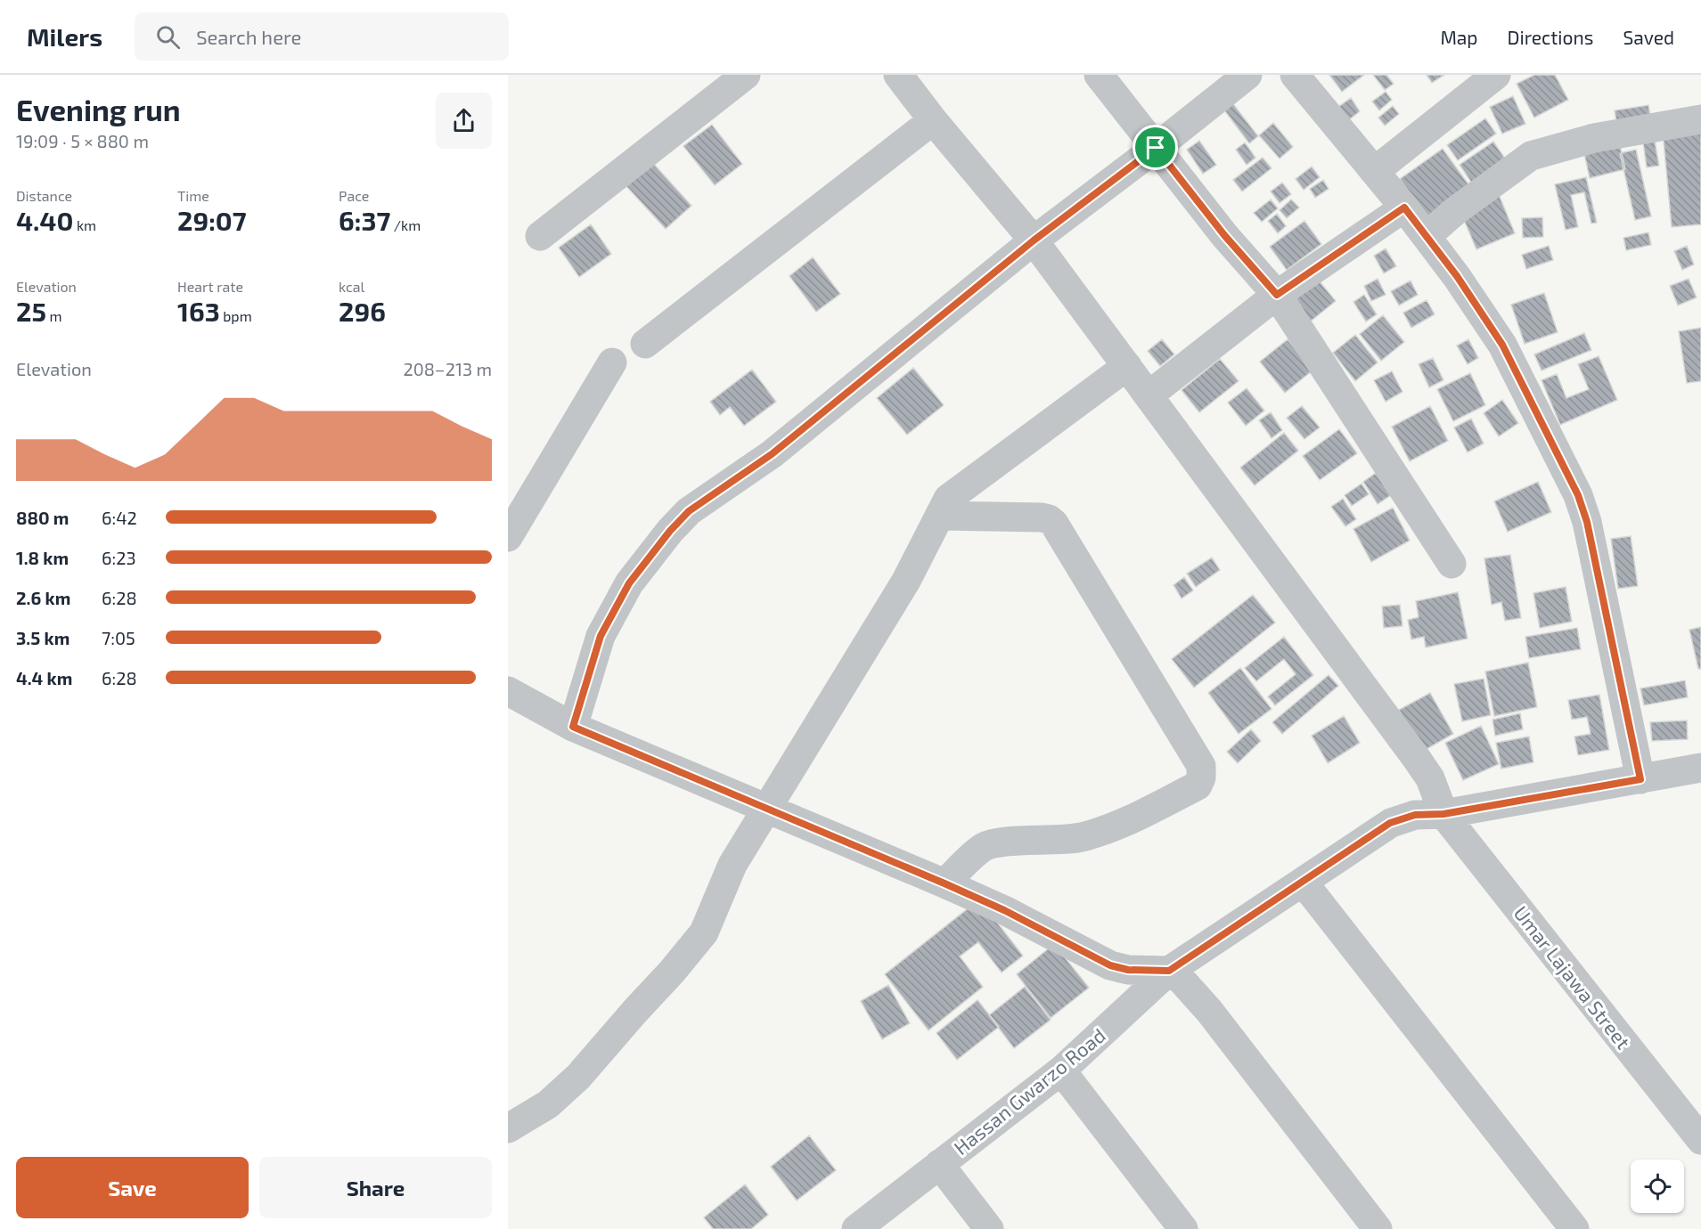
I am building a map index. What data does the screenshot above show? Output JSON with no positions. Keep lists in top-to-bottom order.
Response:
{
  "streets": {
    "street": ["Umar Lajawa Street", "Hassan Gwarzo Road"]
  },
  "crossings": [
    ["Umar Lajawa Street", "Hassan Gwarzo Road"]
  ],
  "page": {
    "header": "Milers",
    "search": "Search here",
    "nav": ["Map", "Directions", "Saved"],
    "heading": ["Evening run", "19:09 · 5 × 880 m"],
    "stats": [
      ["Distance", "4.40 km"],
      ["Time", "29:07"],
      ["Pace", "6:37 /km"],
      ["Elevation", "25 m"],
      ["Heart rate", "163 bpm"],
      ["kcal", "296"]
    ],
    "chart": ["Elevation", "208–213 m"],
    "list": [
      {
        "name": "880 m",
        "note": "6:42"
      },
      {
        "name": "1.8 km",
        "note": "6:23"
      },
      {
        "name": "2.6 km",
        "note": "6:28"
      },
      {
        "name": "3.5 km",
        "note": "7:05"
      },
      {
        "name": "4.4 km",
        "note": "6:28"
      }
    ],
    "buttons": ["Save", "Share"]
  }
}
